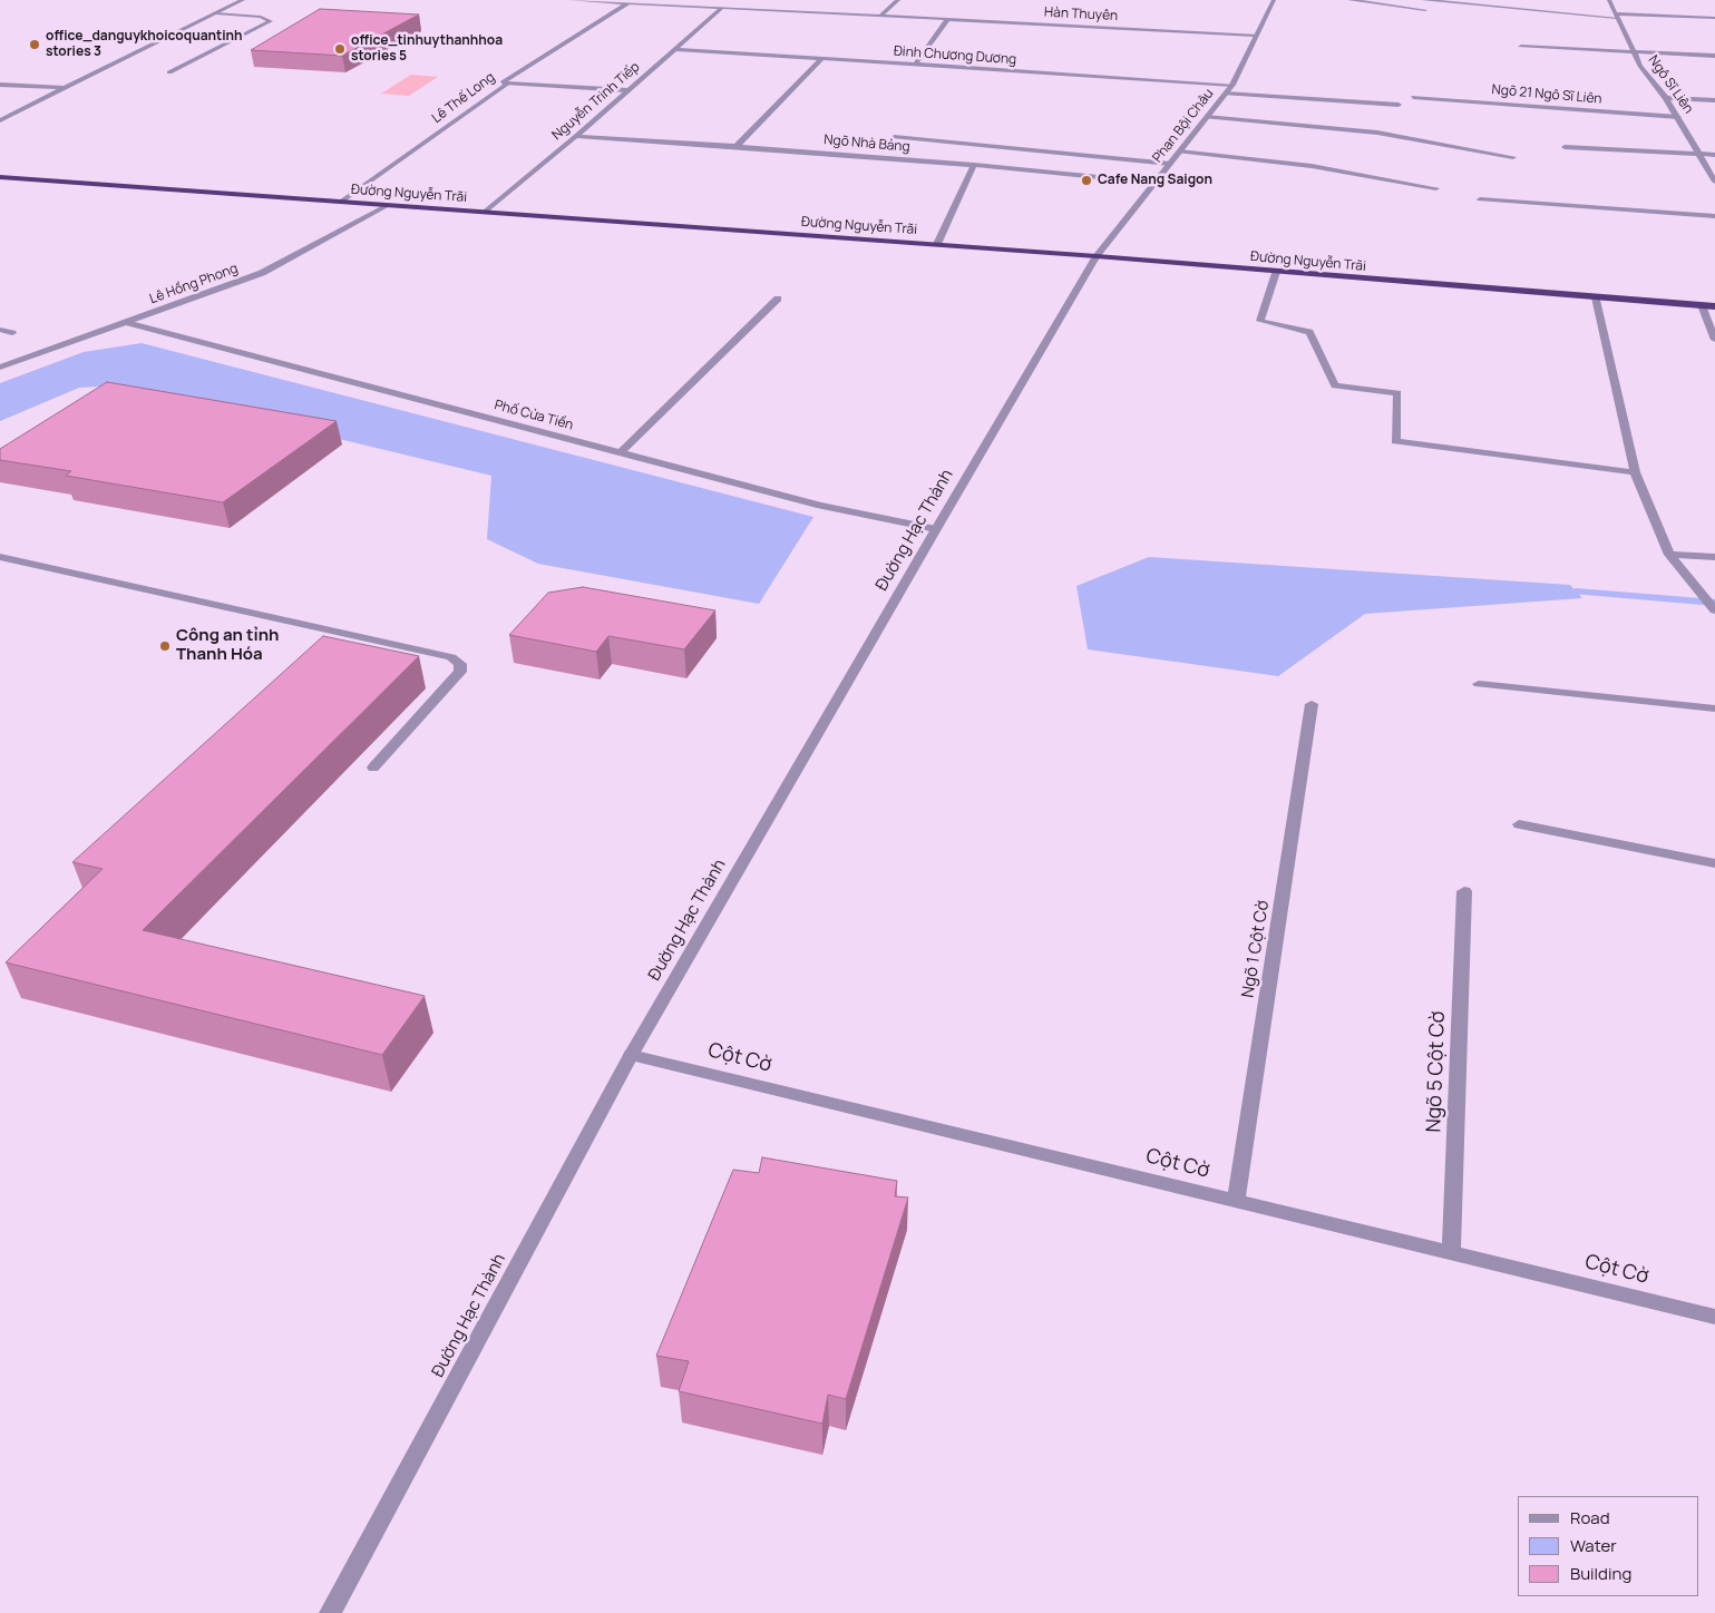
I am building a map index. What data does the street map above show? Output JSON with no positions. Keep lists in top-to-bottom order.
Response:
{
  "streets": {
    "highway": ["Đường Nguyễn Trãi"],
    "street": [
      "Hàn Thuyên",
      "Đinh Chương Dương",
      "Ngô Sĩ Liên",
      "Ngõ 21 Ngô Sĩ Liên",
      "Lê Thế Long",
      "Nguyễn Trinh Tiếp",
      "Phan Bội Châu",
      "Ngõ Nhà Bảng",
      "Lê Hồng Phong",
      "Phố Cửa Tiền",
      "Đường Hạc Thành",
      "Ngõ 1 Cột Cờ",
      "Cột Cờ",
      "Ngõ 5 Cột Cờ"
    ]
  },
  "crossings": [
    ["Hàn Thuyên", "Lê Thế Long"],
    ["Hàn Thuyên", "Nguyễn Trinh Tiếp"],
    ["Hàn Thuyên", "Phan Bội Châu"],
    ["Đinh Chương Dương", "Nguyễn Trinh Tiếp"],
    ["Đinh Chương Dương", "Phan Bội Châu"],
    ["Ngô Sĩ Liên", "Ngõ 21 Ngô Sĩ Liên"],
    ["Lê Thế Long", "Đường Nguyễn Trãi"],
    ["Nguyễn Trinh Tiếp", "Ngõ Nhà Bảng"],
    ["Nguyễn Trinh Tiếp", "Đường Nguyễn Trãi"],
    ["Phan Bội Châu", "Ngõ Nhà Bảng"],
    ["Phan Bội Châu", "Đường Nguyễn Trãi"],
    ["Phan Bội Châu", "Đường Hạc Thành"],
    ["Đường Nguyễn Trãi", "Lê Hồng Phong"],
    ["Đường Nguyễn Trãi", "Đường Hạc Thành"],
    ["Lê Hồng Phong", "Phố Cửa Tiền"],
    ["Phố Cửa Tiền", "Đường Hạc Thành"],
    ["Đường Hạc Thành", "Cột Cờ"],
    ["Ngõ 1 Cột Cờ", "Cột Cờ"],
    ["Cột Cờ", "Ngõ 5 Cột Cờ"]
  ],
  "places": [
    "office_danguykhoicoquantinh stories 3",
    "office_tinhuythanhhoa stories 5",
    "Cafe Nang Saigon",
    "Công an tỉnh Thanh Hóa"
  ],
  "legend": ["Road", "Water", "Building"]
}
